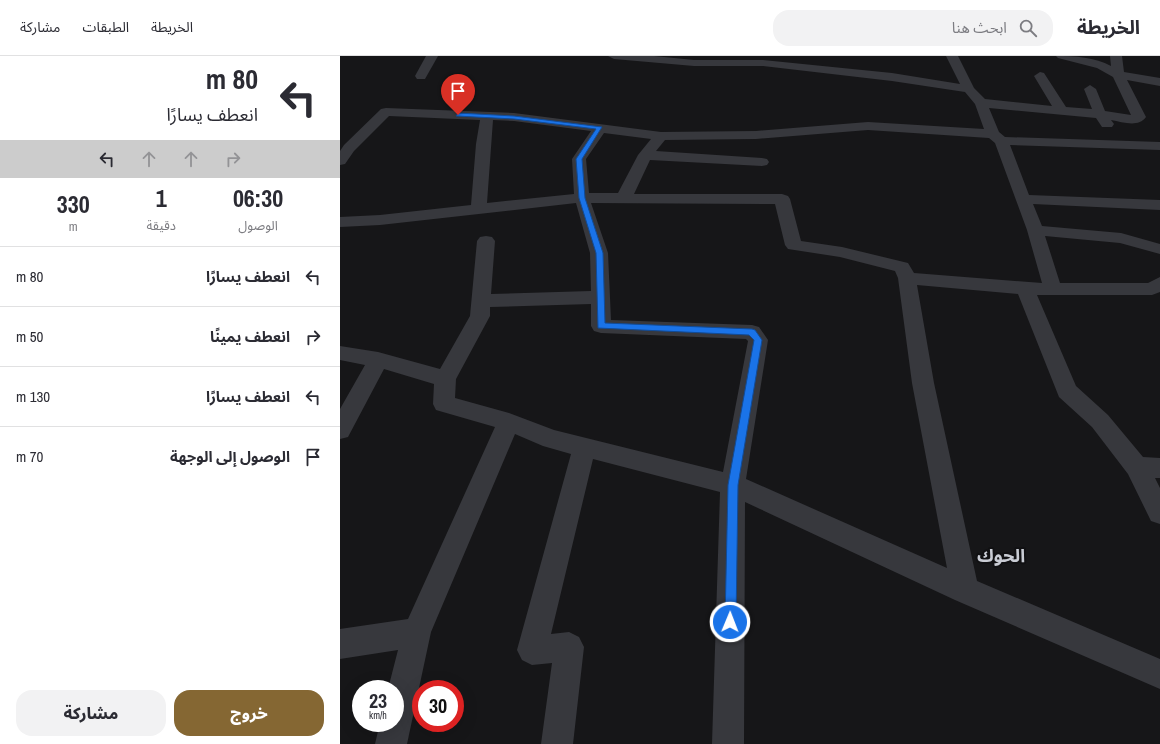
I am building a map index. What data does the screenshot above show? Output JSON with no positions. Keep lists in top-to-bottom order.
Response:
{
  "districts": ["الحوك"],
  "page": {
    "header": "الخريطة",
    "search": "ابحث هنا",
    "nav": ["الخريطة", "الطبقات", "مشاركة"],
    "turn": ["80 m", "انعطف يسارًا"],
    "eta": [
      "06:30",
      "الوصول",
      "1",
      "دقيقة",
      "330",
      "m"
    ],
    "list": [
      {
        "name": "انعطف يسارًا",
        "value": "80 m"
      },
      {
        "name": "انعطف يمينًا",
        "value": "50 m"
      },
      {
        "name": "انعطف يسارًا",
        "value": "130 m"
      },
      {
        "name": "الوصول إلى الوجهة",
        "value": "70 m"
      }
    ],
    "speed": "23 km/h",
    "limit": "30",
    "buttons": ["خروج", "مشاركة"]
  }
}
